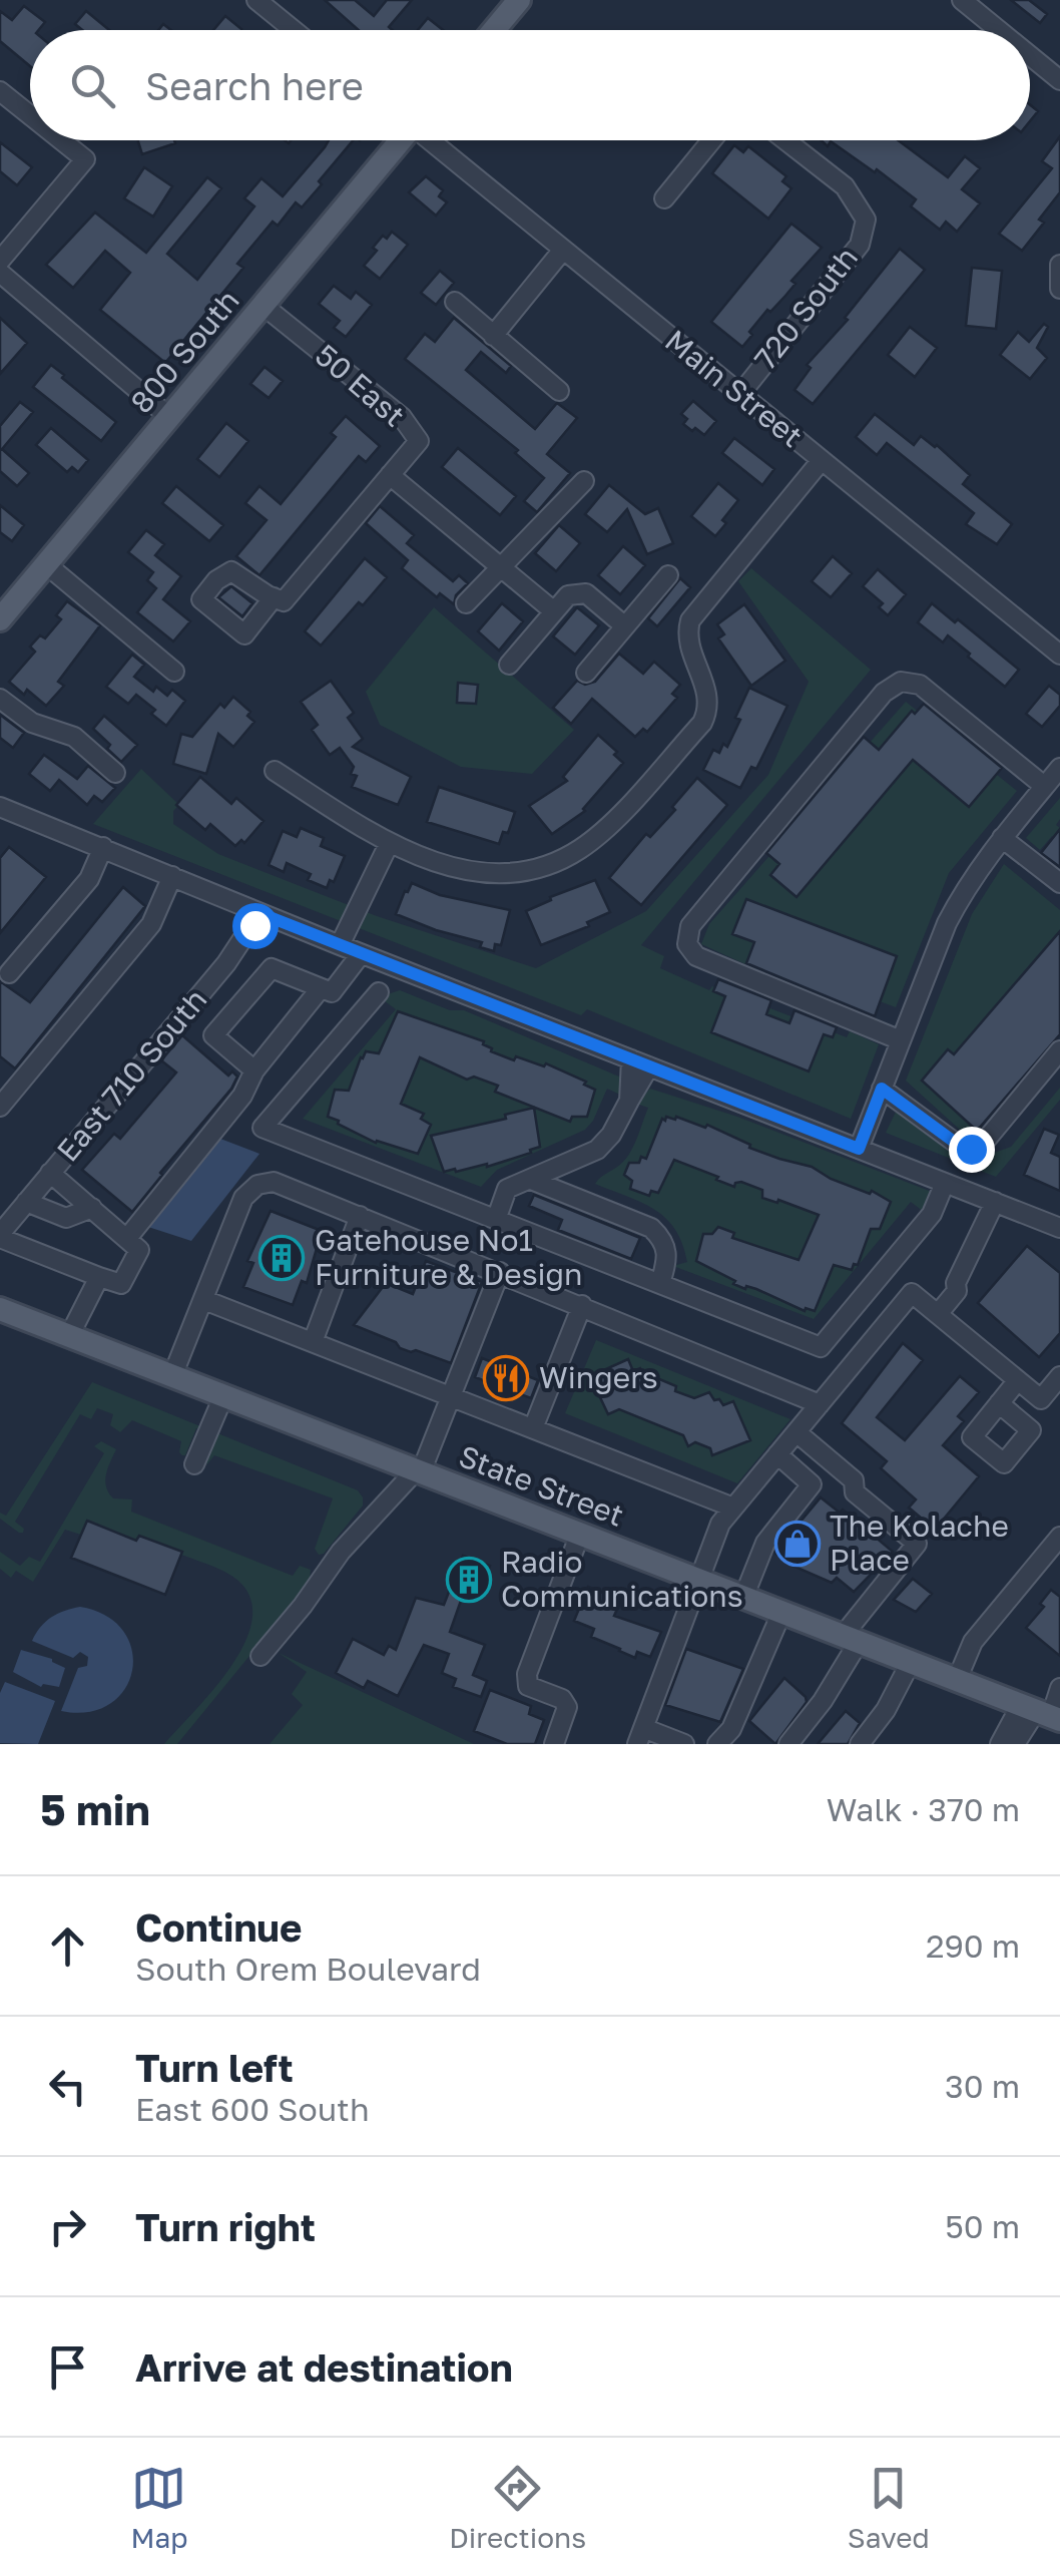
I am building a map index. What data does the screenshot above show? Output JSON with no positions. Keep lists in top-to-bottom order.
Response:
{
  "streets": {
    "main road": ["800 South", "State Street"],
    "street": [
      "720 South",
      "50 East",
      "Main Street",
      "East 710 South"
    ]
  },
  "crossings": [
    ["720 South", "Main Street"],
    ["800 South", "50 East"]
  ],
  "places": {
    "building": ["Gatehouse No1 Furniture & Design", "Radio Communications"],
    "restaurant": ["Wingers"],
    "shop": ["The Kolache Place"]
  },
  "page": {
    "search": "Search here",
    "heading": ["5 min", "Walk · 370 m"],
    "list": [
      ["Continue", "South Orem Boulevard", "290 m"],
      ["Turn left", "East 600 South", "30 m"],
      ["Turn right", "50 m"],
      "Arrive at destination"
    ],
    "nav": ["Map", "Directions", "Saved"]
  }
}
